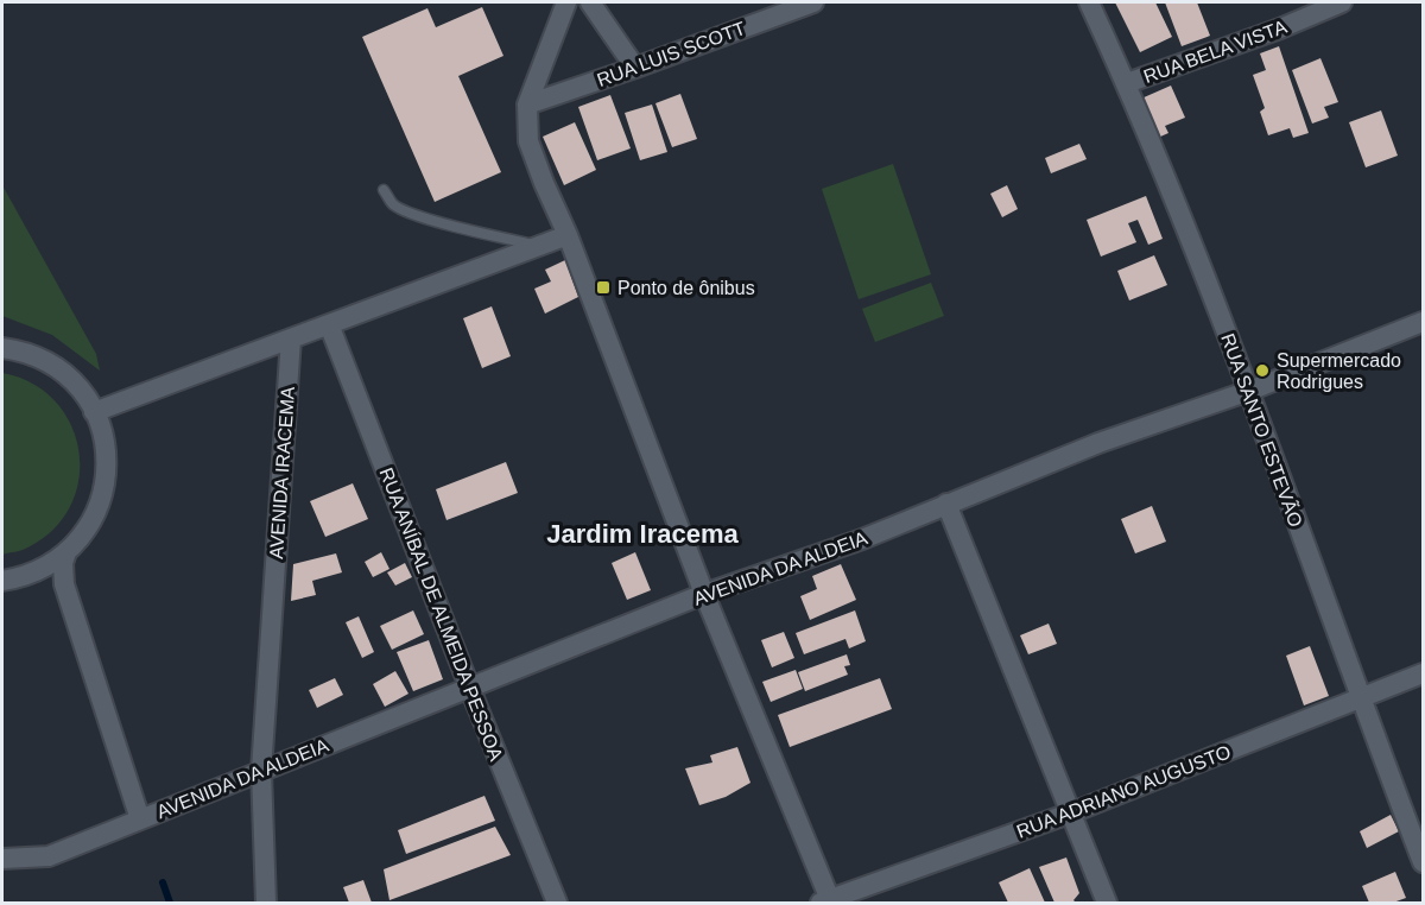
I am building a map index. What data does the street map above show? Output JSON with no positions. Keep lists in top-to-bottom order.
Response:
{
  "streets": {
    "street": [
      "RUA BELA VISTA",
      "RUA LUIS SCOTT",
      "RUA SANTO ESTEVÃO",
      "AVENIDA IRACEMA",
      "AVENIDA DA ALDEIA",
      "RUA ANÍBAL DE ALMEIDA PESSOA",
      "RUA ADRIANO AUGUSTO"
    ]
  },
  "crossings": [
    ["RUA BELA VISTA", "RUA SANTO ESTEVÃO"],
    ["RUA SANTO ESTEVÃO", "AVENIDA DA ALDEIA"],
    ["RUA SANTO ESTEVÃO", "RUA ADRIANO AUGUSTO"],
    ["AVENIDA IRACEMA", "AVENIDA DA ALDEIA"],
    ["AVENIDA DA ALDEIA", "RUA ANÍBAL DE ALMEIDA PESSOA"]
  ],
  "districts": ["Jardim Iracema"],
  "places": {
    "transit": ["Ponto de ônibus"],
    "other": ["Supermercado Rodrigues"]
  }
}
